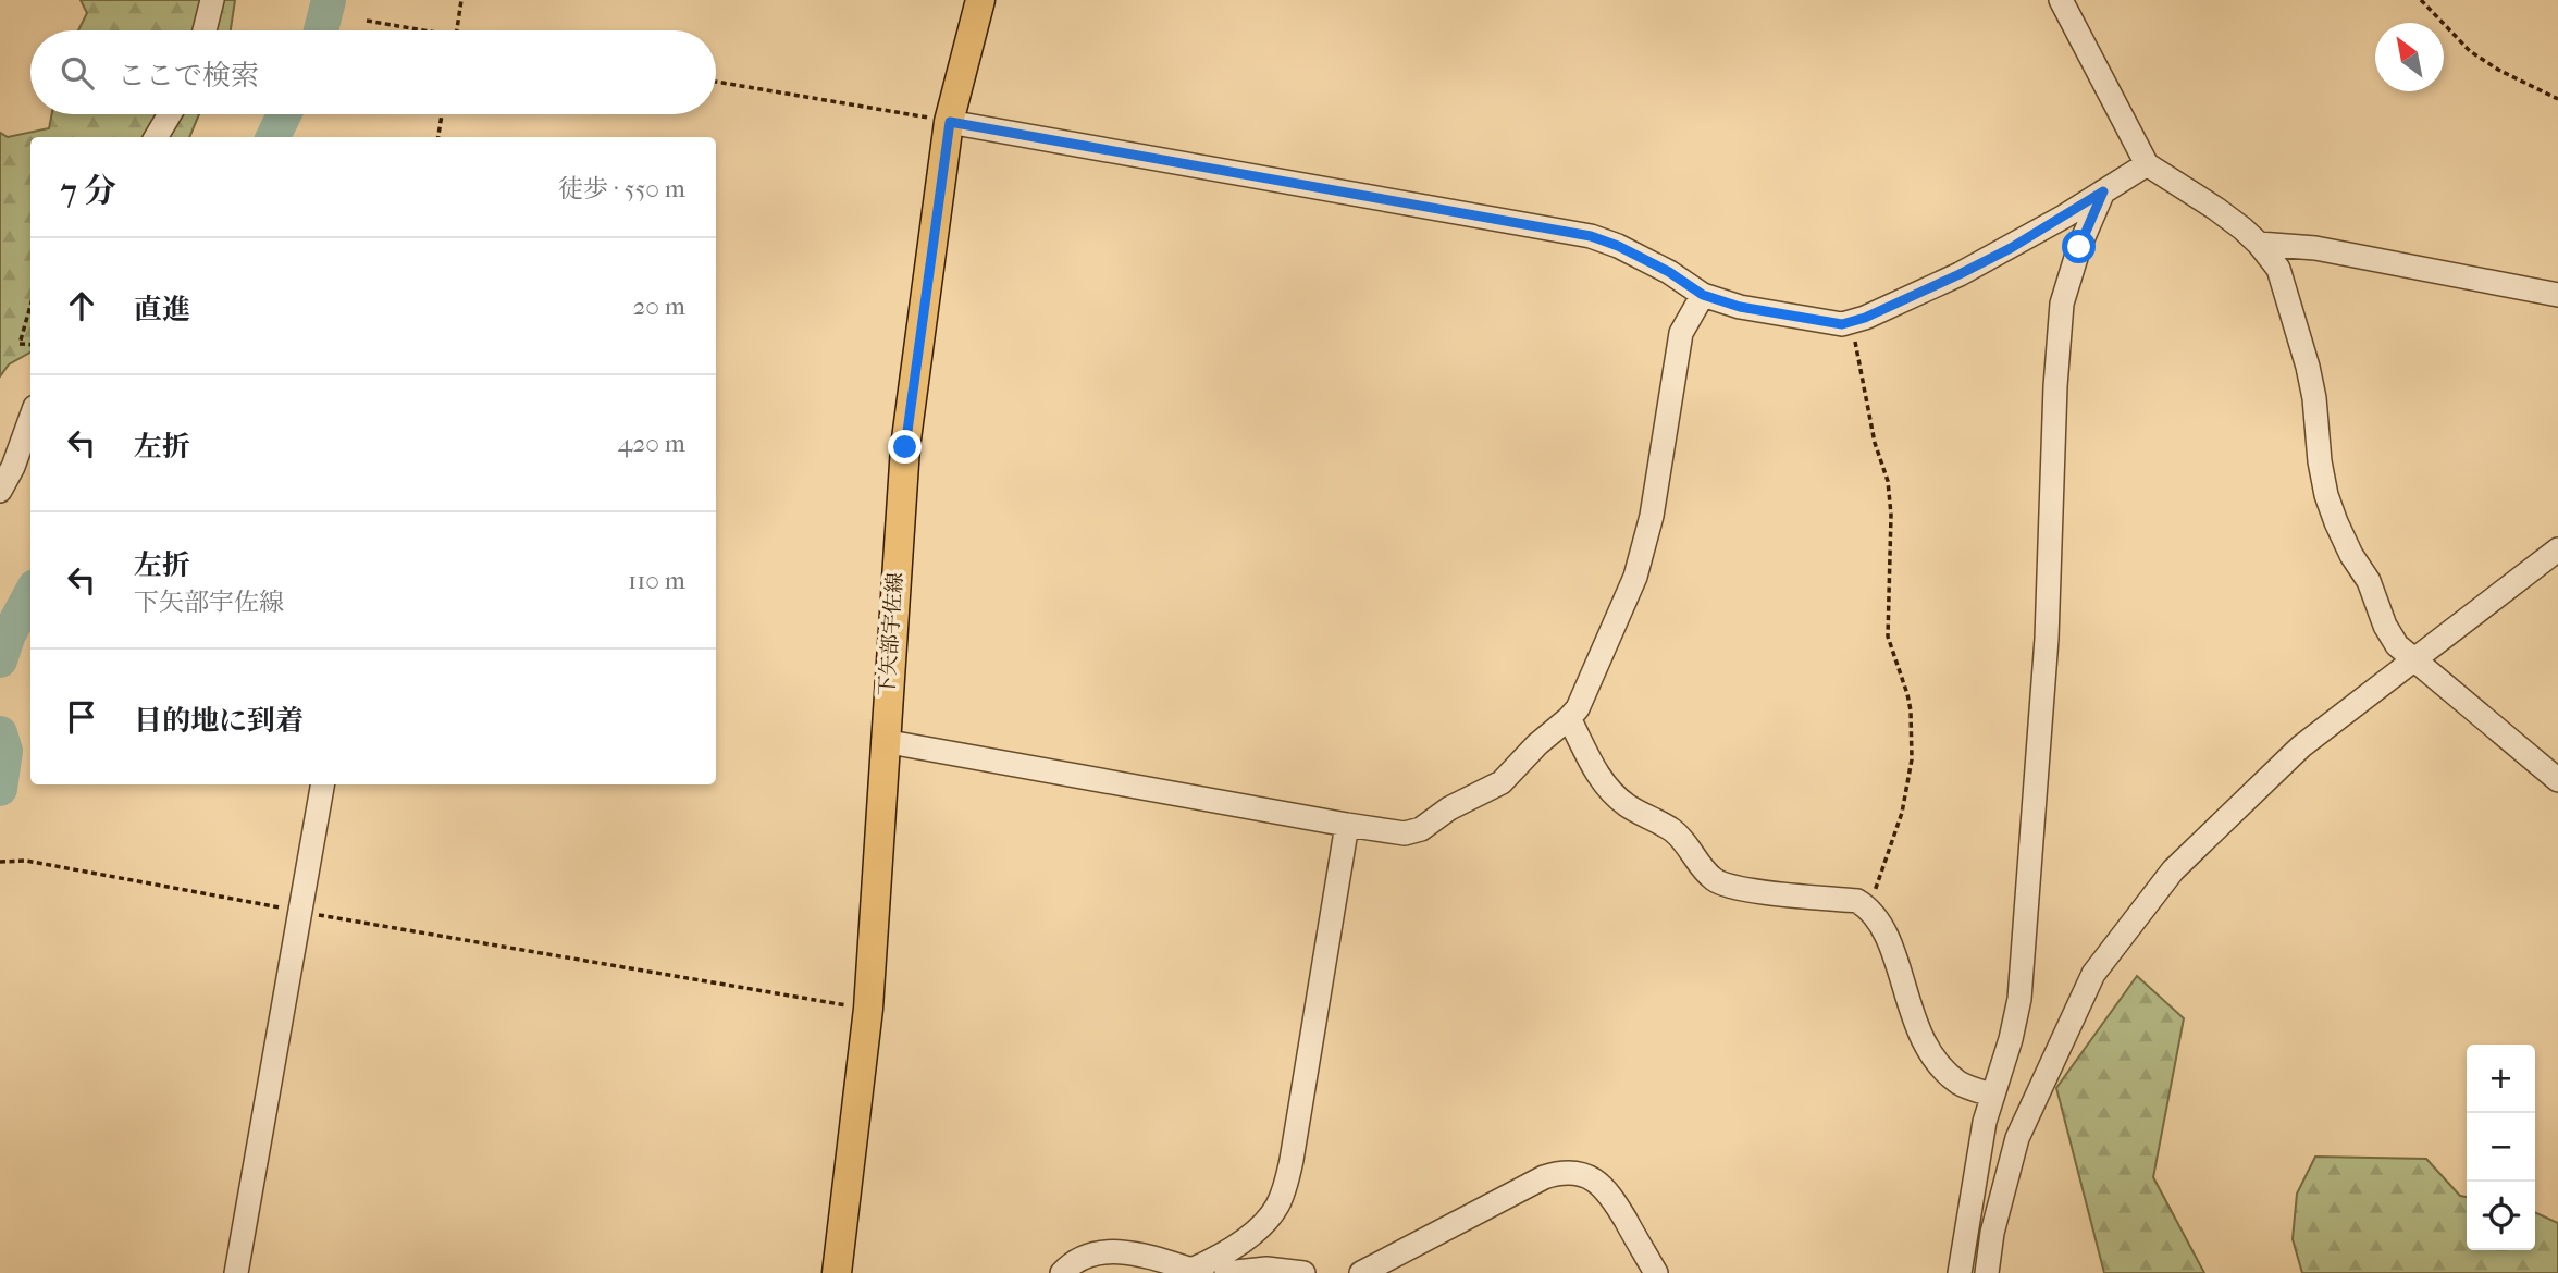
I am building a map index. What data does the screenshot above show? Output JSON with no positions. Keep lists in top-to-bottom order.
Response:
{
  "streets": {
    "main road": ["下矢部宇佐線"]
  },
  "north": "top left",
  "page": {
    "search": "ここで検索",
    "heading": ["7 分", "徒歩 · 550 m"],
    "list": [
      ["直進", "20 m"],
      ["左折", "420 m"],
      ["左折", "下矢部宇佐線", "110 m"],
      "目的地に到着"
    ],
    "map_buttons": ["+", "−"]
  }
}
